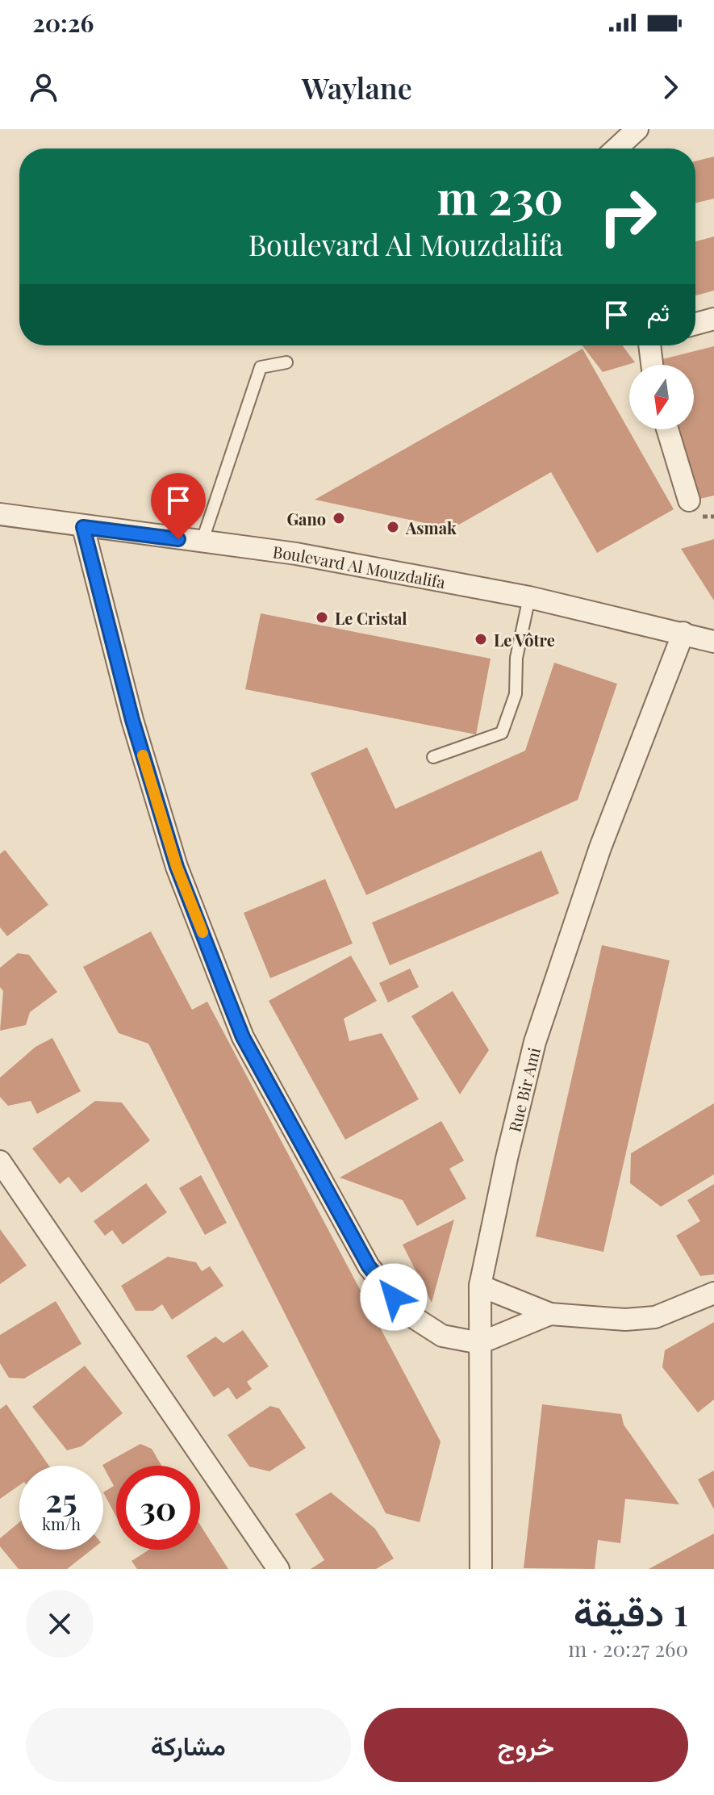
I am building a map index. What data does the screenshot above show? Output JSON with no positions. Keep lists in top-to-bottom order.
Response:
{
  "streets": {
    "street": ["Boulevard Al Mouzdalifa", "Rue Bir Ami"]
  },
  "crossings": [
    ["Boulevard Al Mouzdalifa", "Rue Bir Ami"]
  ],
  "places": [
    "Gano",
    "Asmak",
    "Le Cristal",
    "Le Vôtre"
  ],
  "north": "bottom",
  "page": {
    "status": "20:26",
    "header": "Waylane",
    "turn": ["230 m", "Boulevard Al Mouzdalifa"],
    "then": "ثم",
    "speed": "25 km/h",
    "limit": "30",
    "heading": ["1 دقيقة", "260 m · 20:27"],
    "buttons": ["خروج", "مشاركة"]
  }
}
